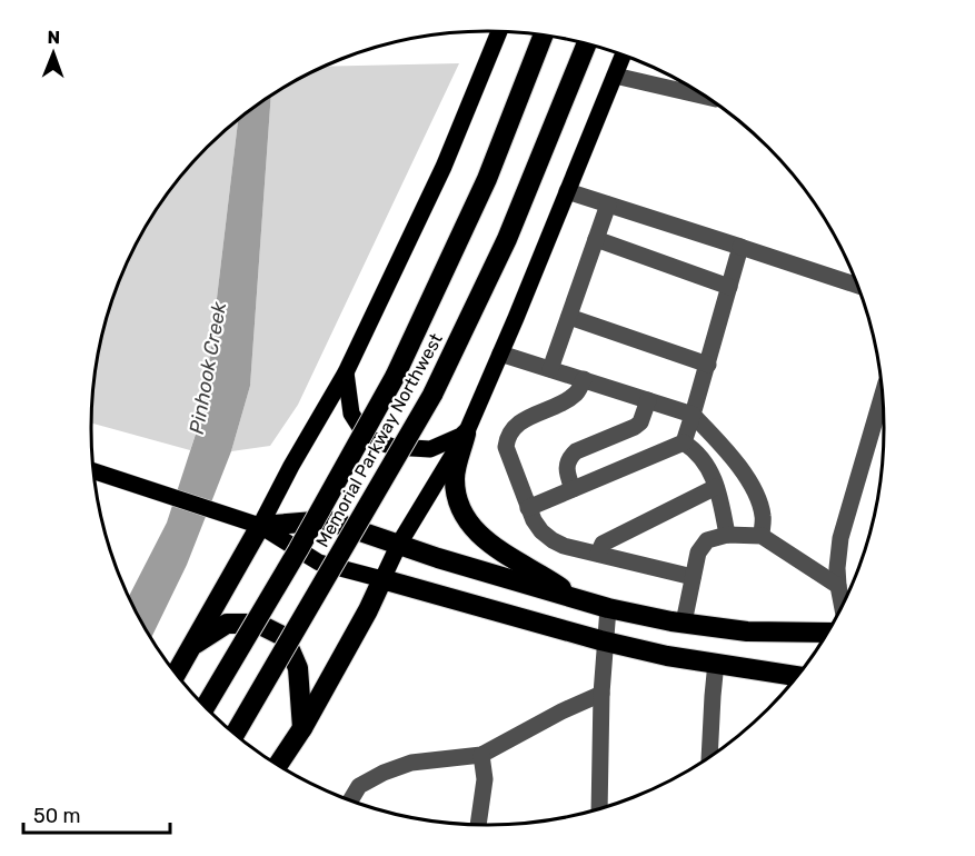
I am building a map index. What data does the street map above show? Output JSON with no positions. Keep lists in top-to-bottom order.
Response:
{
  "streets": {
    "highway": ["Memorial Parkway Northwest"]
  },
  "water": ["Pinhook Creek"],
  "scale_bar": "50 m",
  "north": "top"
}
